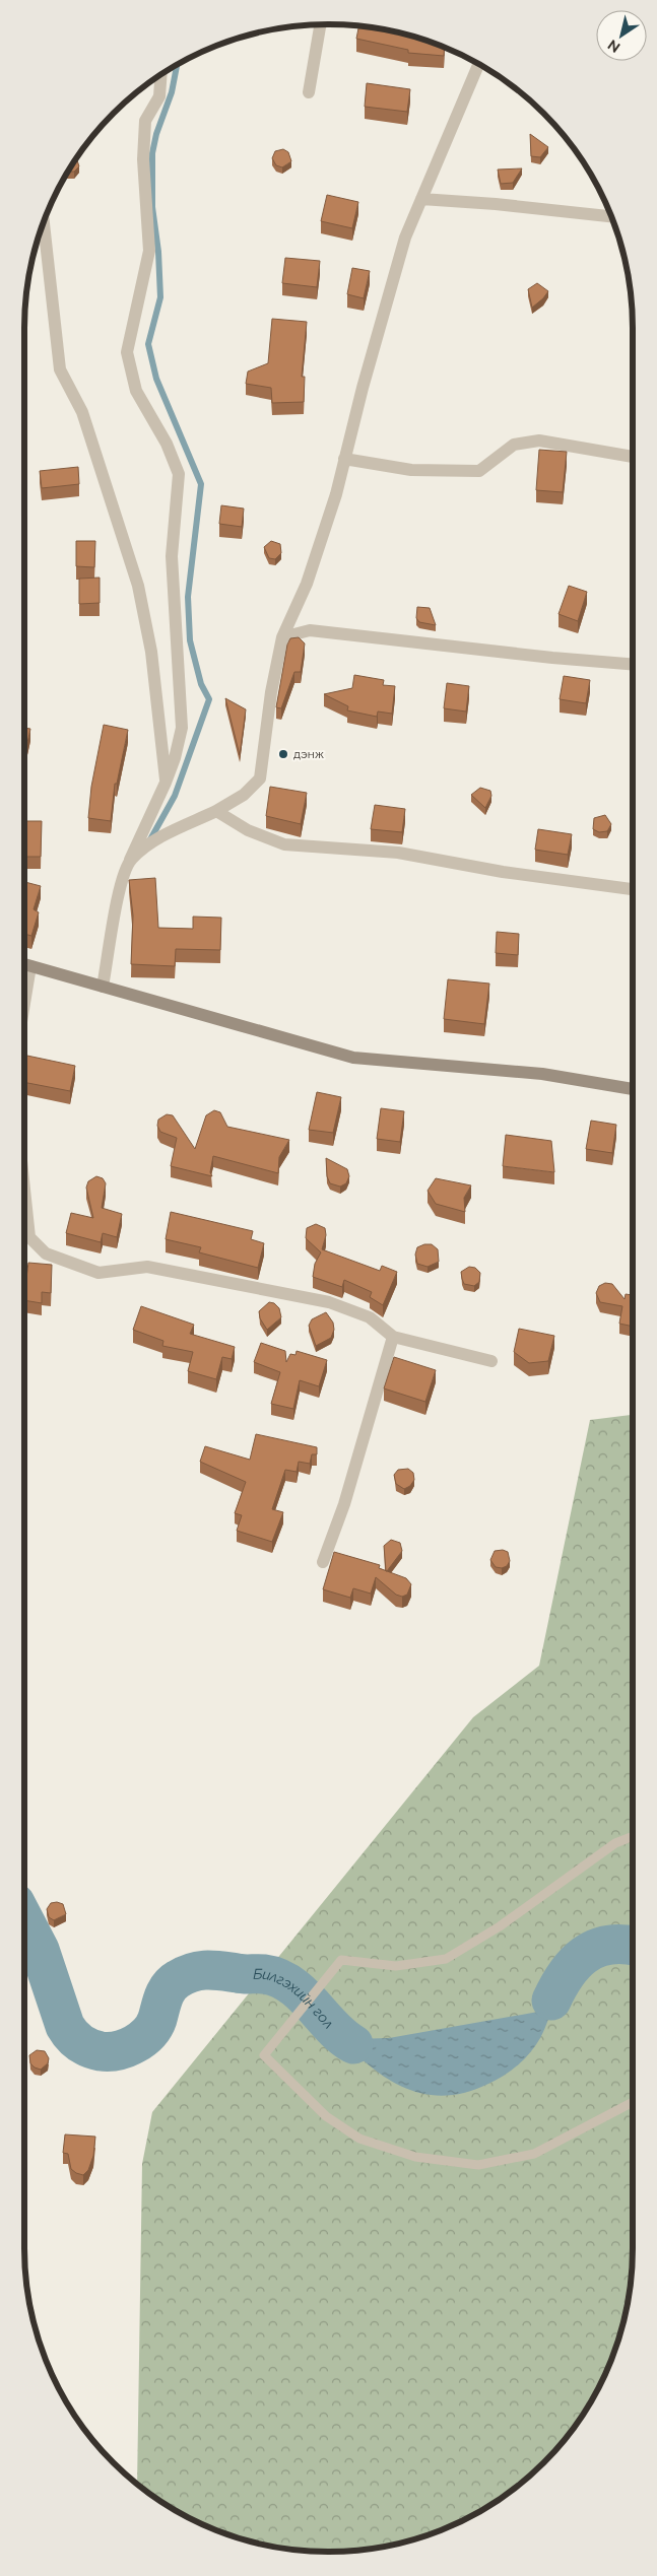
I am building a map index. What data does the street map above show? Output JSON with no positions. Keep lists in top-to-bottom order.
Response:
{
  "water": ["Билгэхийн гол"],
  "places": ["дэнж"],
  "north": "bottom left"
}
